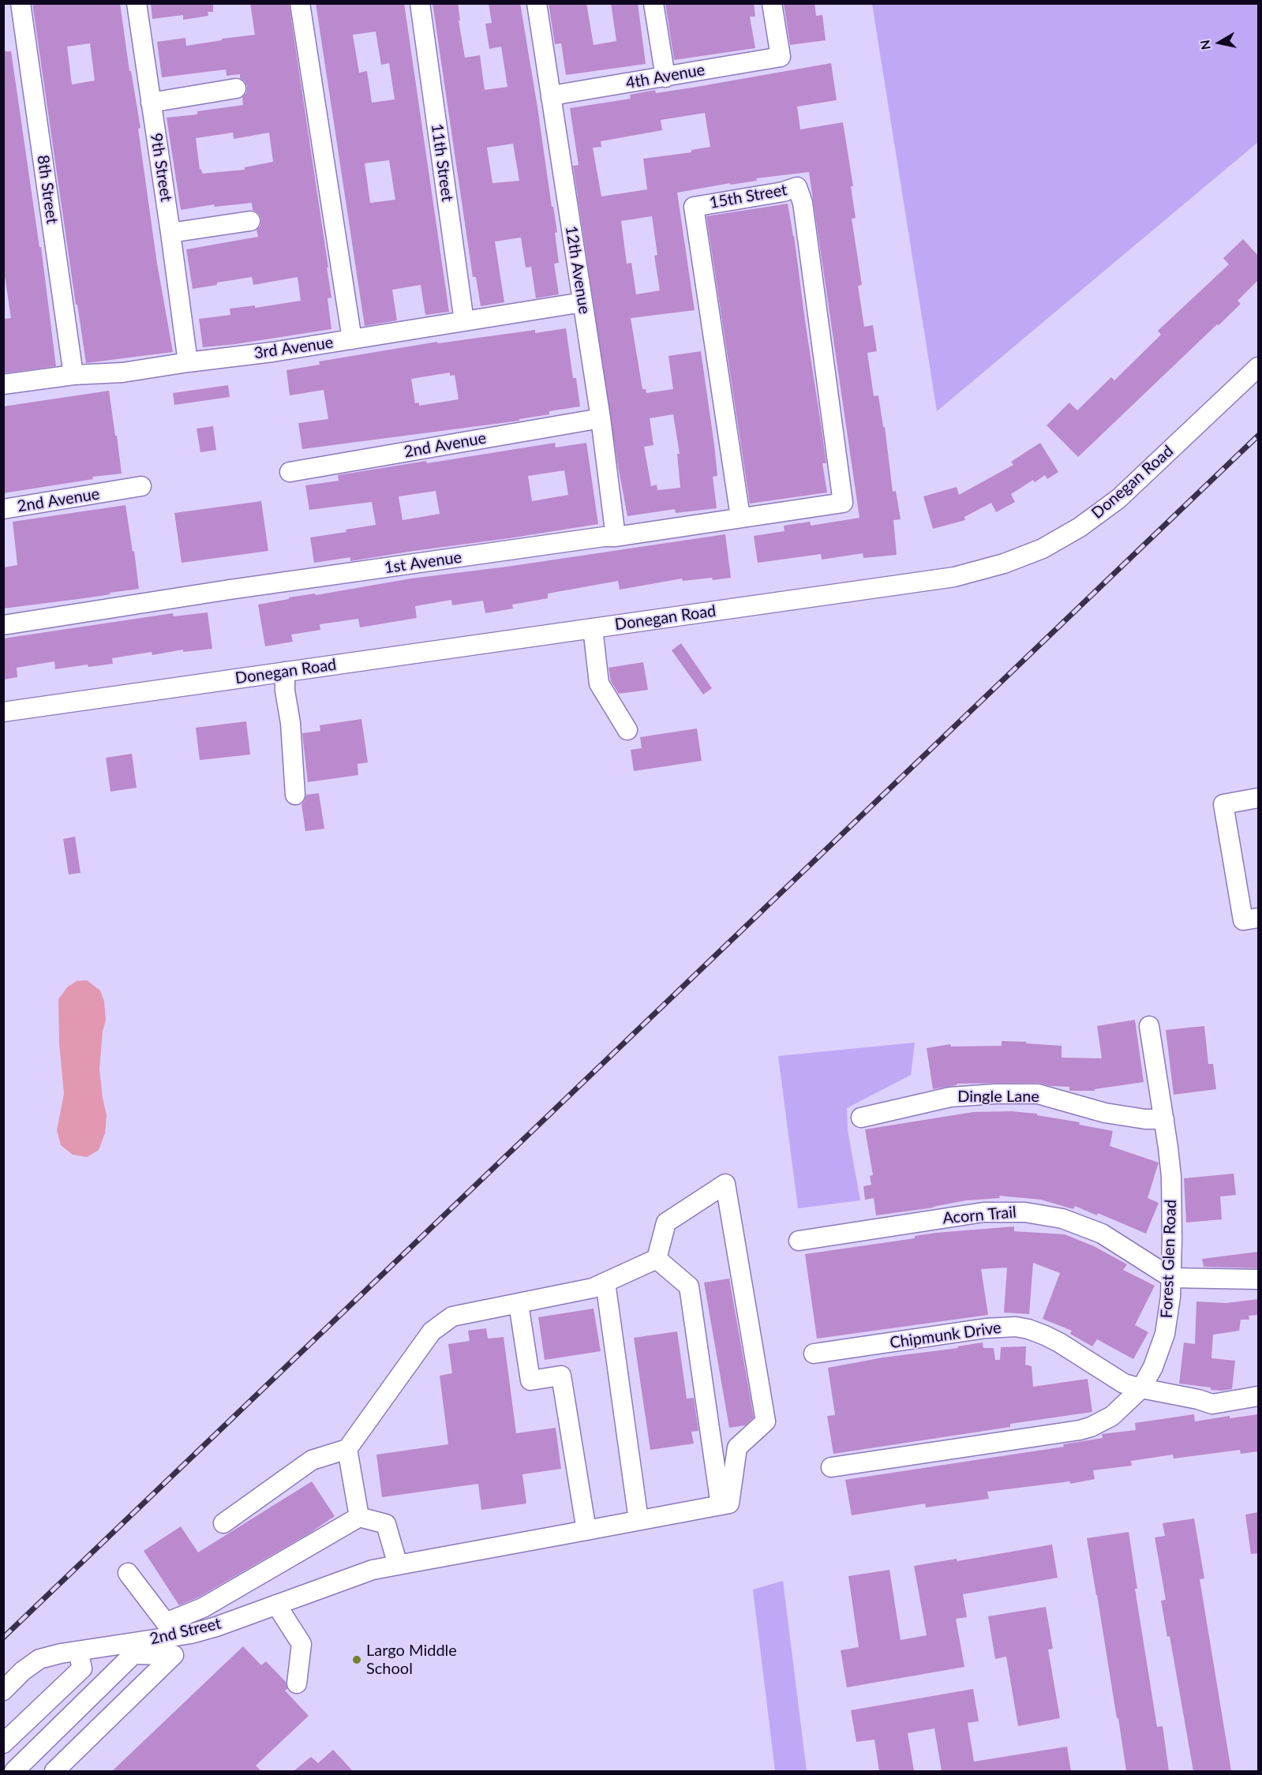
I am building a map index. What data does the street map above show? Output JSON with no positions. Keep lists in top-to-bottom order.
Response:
{
  "streets": {
    "street": [
      "4th Avenue",
      "11th Street",
      "9th Street",
      "8th Street",
      "15th Street",
      "12th Avenue",
      "3rd Avenue",
      "2nd Avenue",
      "Donegan Road",
      "1st Avenue",
      "Dingle Lane",
      "Acorn Trail",
      "Forest Glen Road",
      "Chipmunk Drive",
      "2nd Street"
    ]
  },
  "crossings": [
    ["4th Avenue", "12th Avenue"],
    ["11th Street", "3rd Avenue"],
    ["9th Street", "3rd Avenue"],
    ["8th Street", "3rd Avenue"],
    ["15th Street", "1st Avenue"],
    ["12th Avenue", "3rd Avenue"],
    ["12th Avenue", "2nd Avenue"],
    ["12th Avenue", "1st Avenue"],
    ["Dingle Lane", "Forest Glen Road"],
    ["Acorn Trail", "Forest Glen Road"],
    ["Forest Glen Road", "Chipmunk Drive"]
  ],
  "places": ["Largo Middle School"],
  "north": "left"
}
